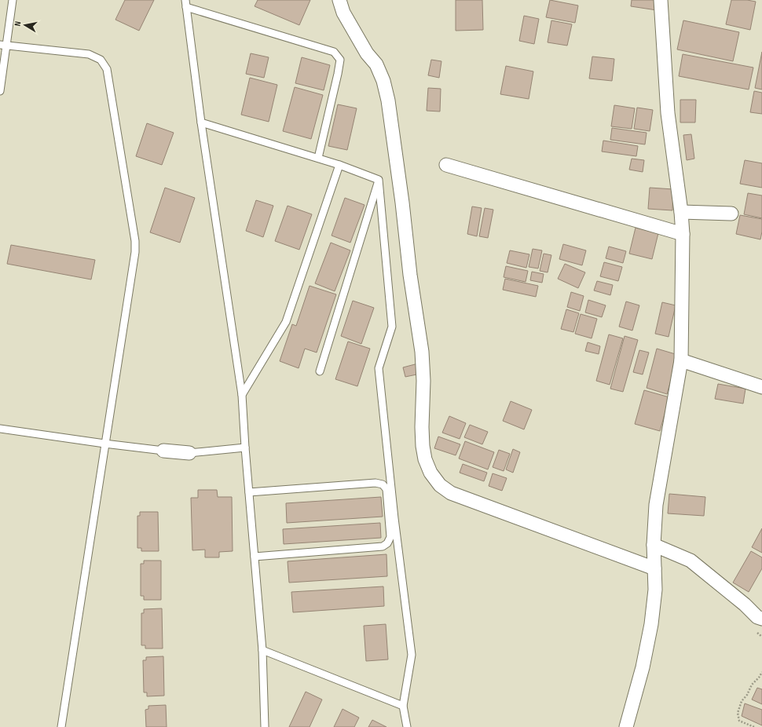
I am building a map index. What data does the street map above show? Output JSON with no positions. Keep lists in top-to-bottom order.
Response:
{
  "north": "left"
}
